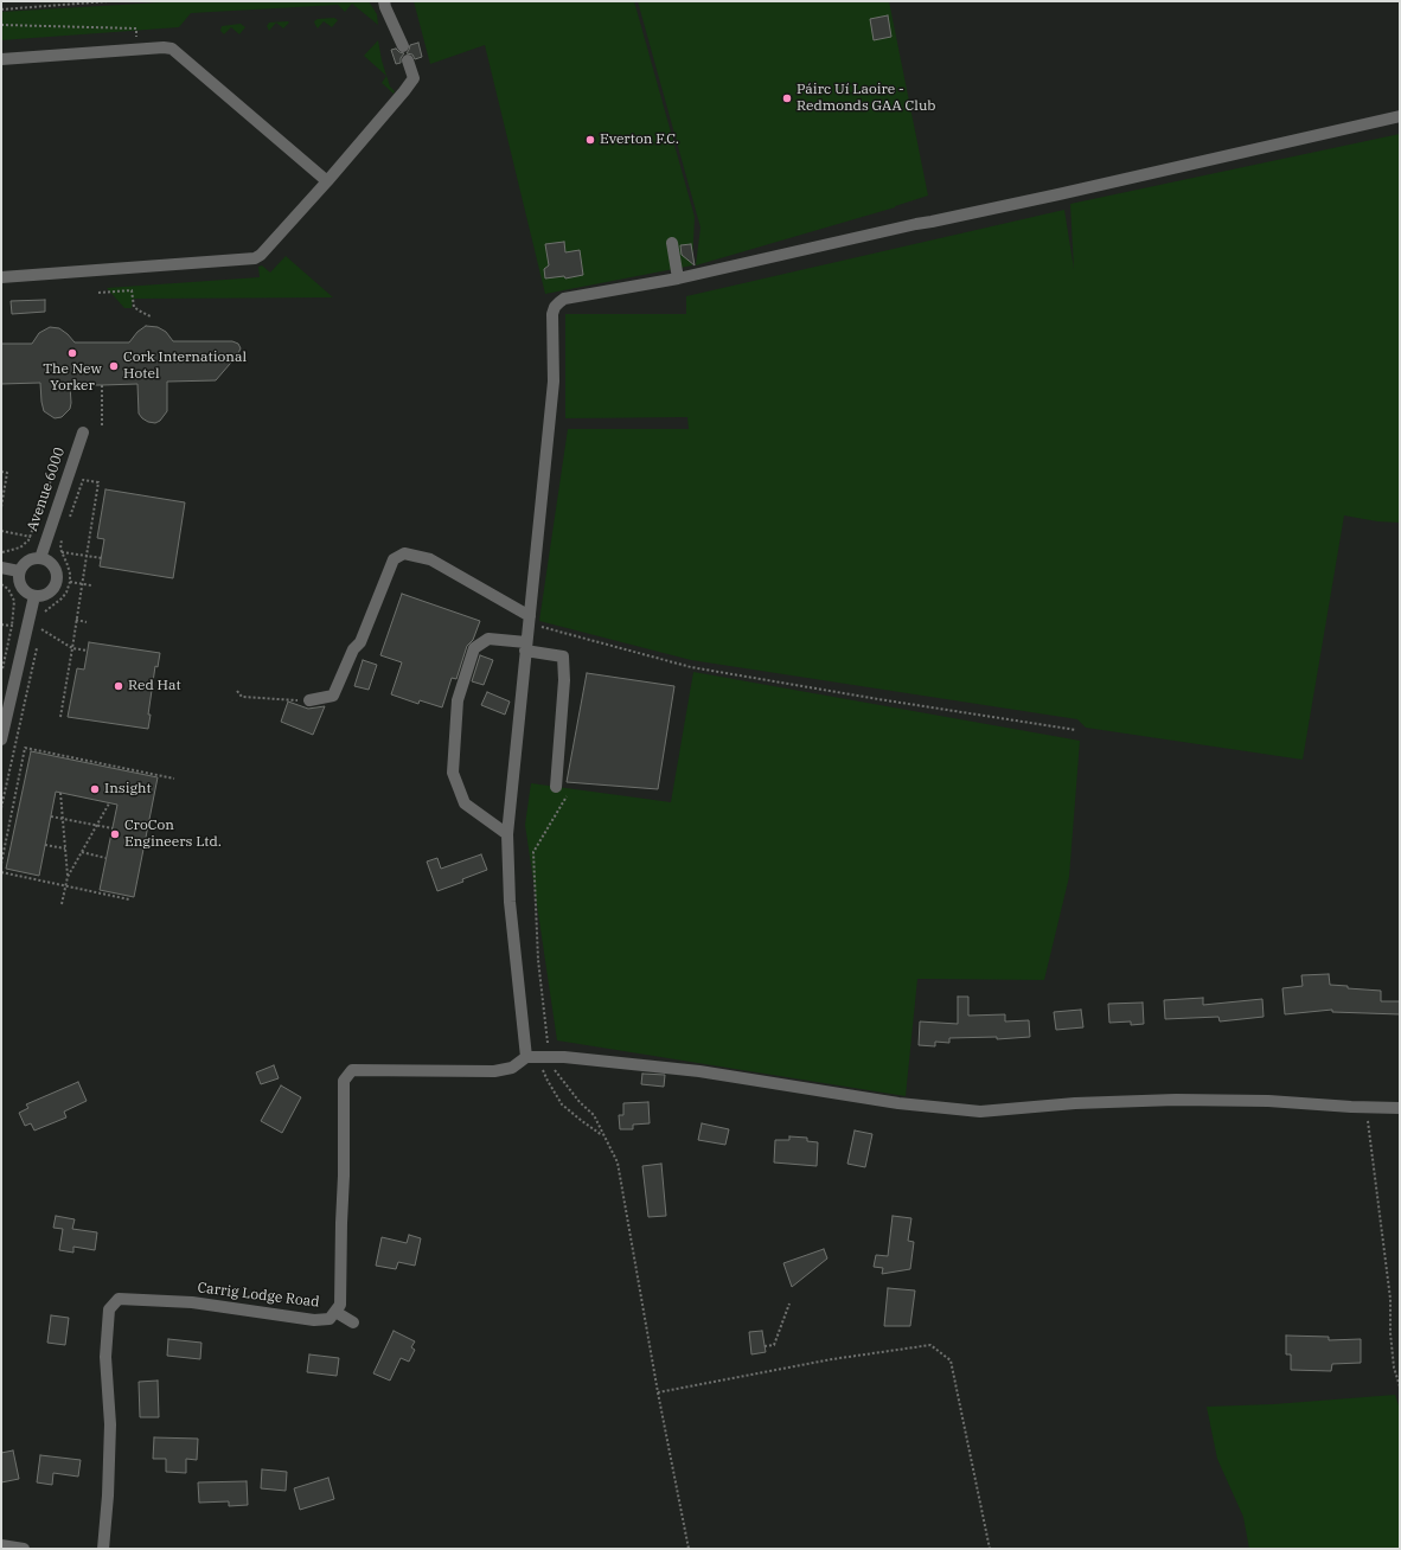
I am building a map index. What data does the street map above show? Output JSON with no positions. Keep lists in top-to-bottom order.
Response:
{
  "streets": {
    "street": ["Avenue 6000", "Carrig Lodge Road"]
  },
  "places": [
    "Páirc Uí Laoire - Redmonds GAA Club",
    "Everton F.C.",
    "The New Yorker",
    "Cork International Hotel",
    "Red Hat",
    "Insight",
    "CroCon Engineers Ltd."
  ]
}
